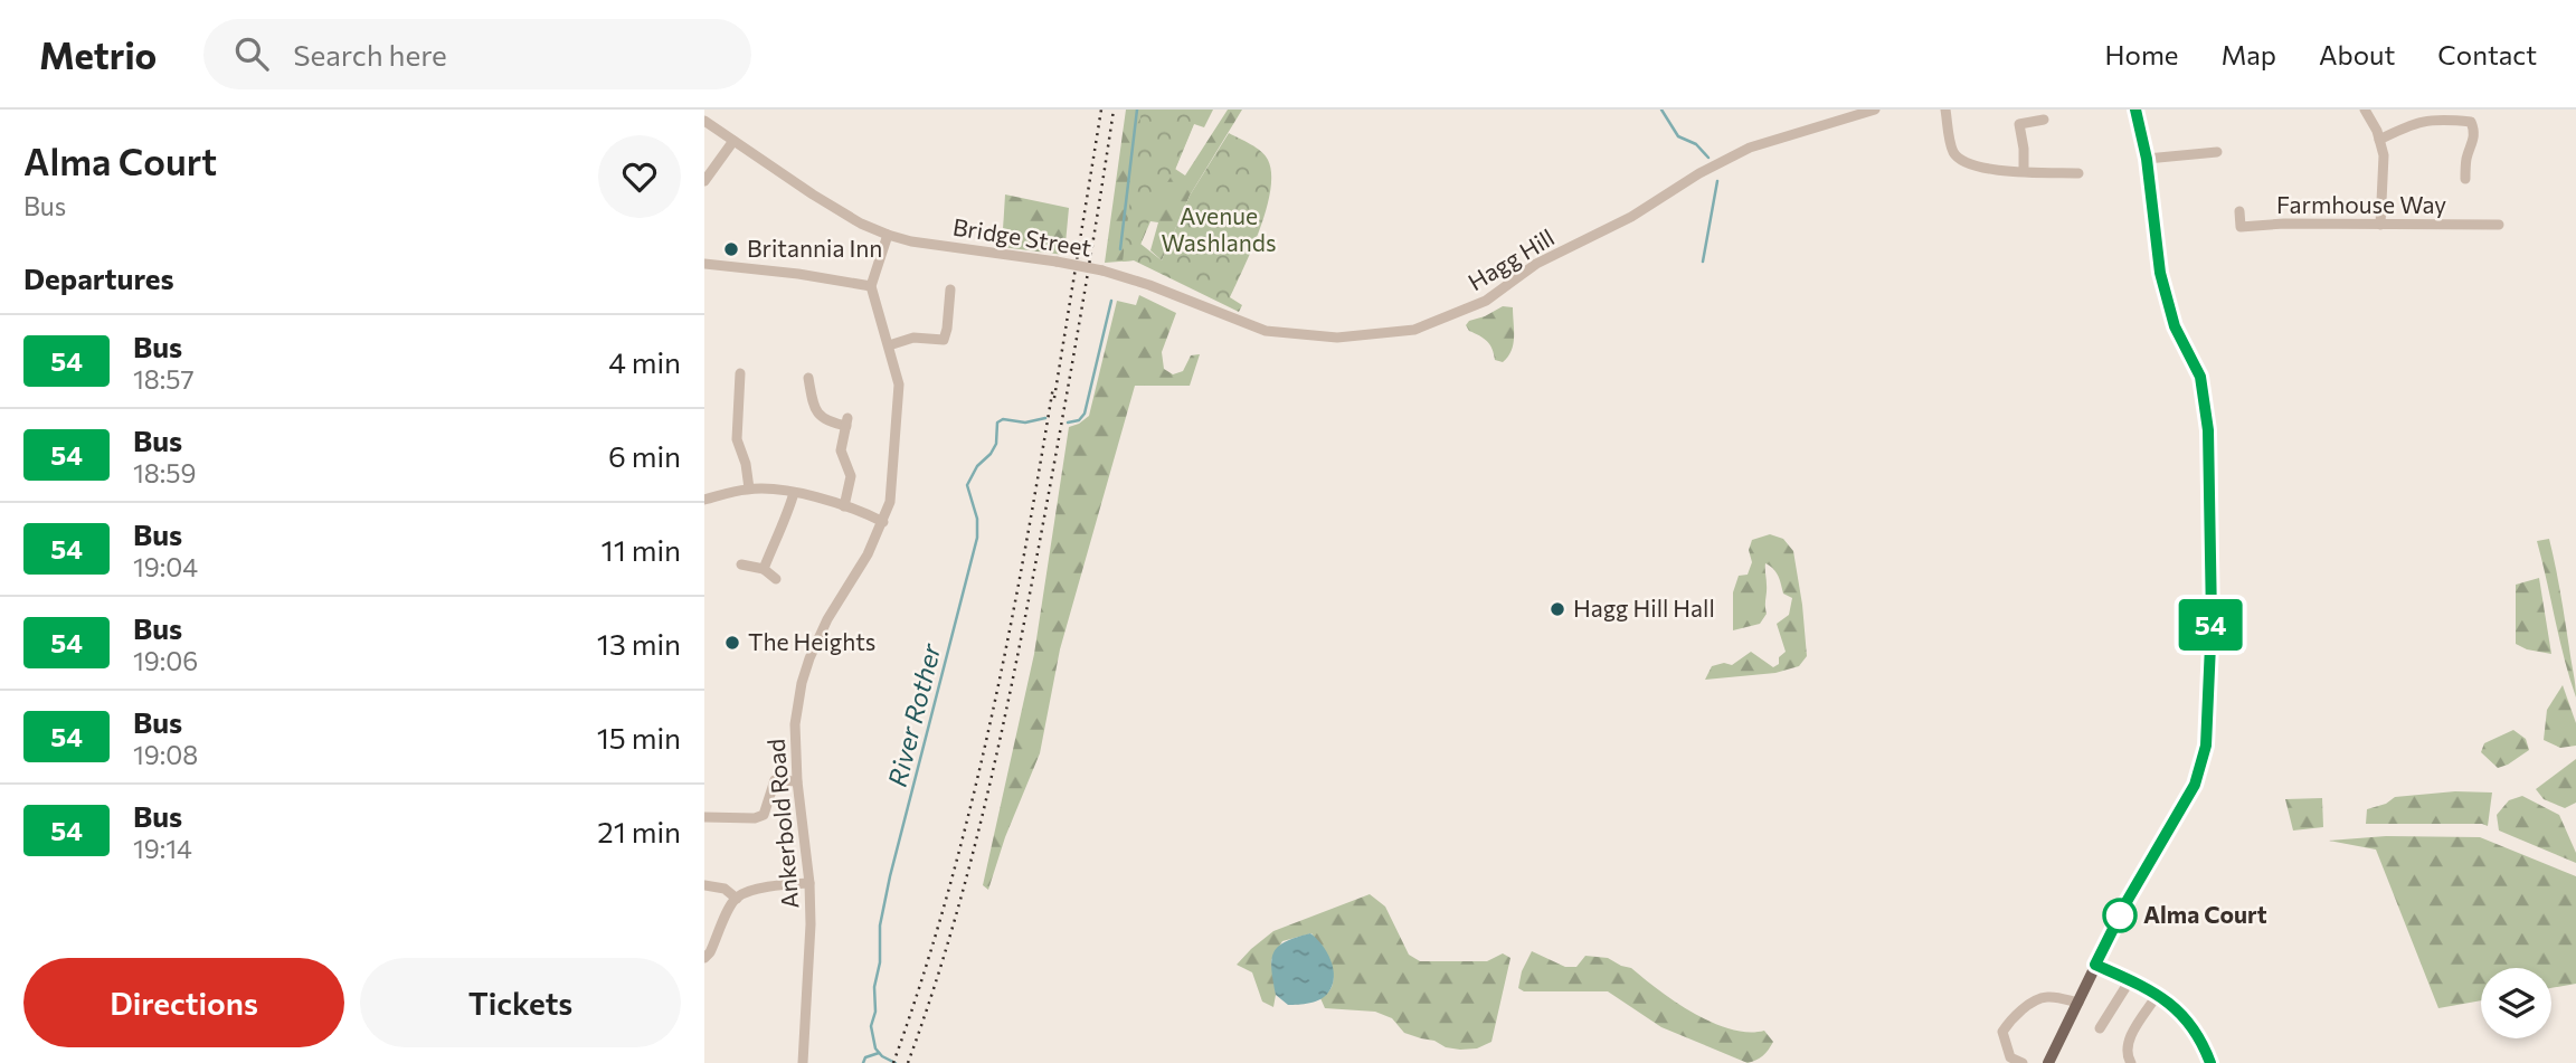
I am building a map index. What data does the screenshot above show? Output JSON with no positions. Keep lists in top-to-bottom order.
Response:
{
  "streets": {
    "street": [
      "Farmhouse Way",
      "Bridge Street",
      "Hagg Hill",
      "Ankerbold Road"
    ]
  },
  "crossings": [
    ["Bridge Street", "Hagg Hill"]
  ],
  "water": ["River Rother"],
  "parks": ["Avenue Washlands"],
  "places": [
    "Britannia Inn",
    "Hagg Hill Hall",
    "The Heights",
    "Alma Court"
  ],
  "lines": ["bus line 54"],
  "page": {
    "header": "Metrio",
    "search": "Search here",
    "nav": [
      "Home",
      "Map",
      "About",
      "Contact"
    ],
    "heading": [
      ["Alma Court", "Bus"],
      "Departures"
    ],
    "on_map": "54",
    "list": [
      {
        "mark": "54",
        "name": "Bus",
        "note": "18:57",
        "value": "4 min"
      },
      {
        "mark": "54",
        "name": "Bus",
        "note": "18:59",
        "value": "6 min"
      },
      {
        "mark": "54",
        "name": "Bus",
        "note": "19:04",
        "value": "11 min"
      },
      {
        "mark": "54",
        "name": "Bus",
        "note": "19:06",
        "value": "13 min"
      },
      {
        "mark": "54",
        "name": "Bus",
        "note": "19:08",
        "value": "15 min"
      },
      {
        "mark": "54",
        "name": "Bus",
        "note": "19:14",
        "value": "21 min"
      }
    ],
    "buttons": ["Directions", "Tickets"]
  }
}
